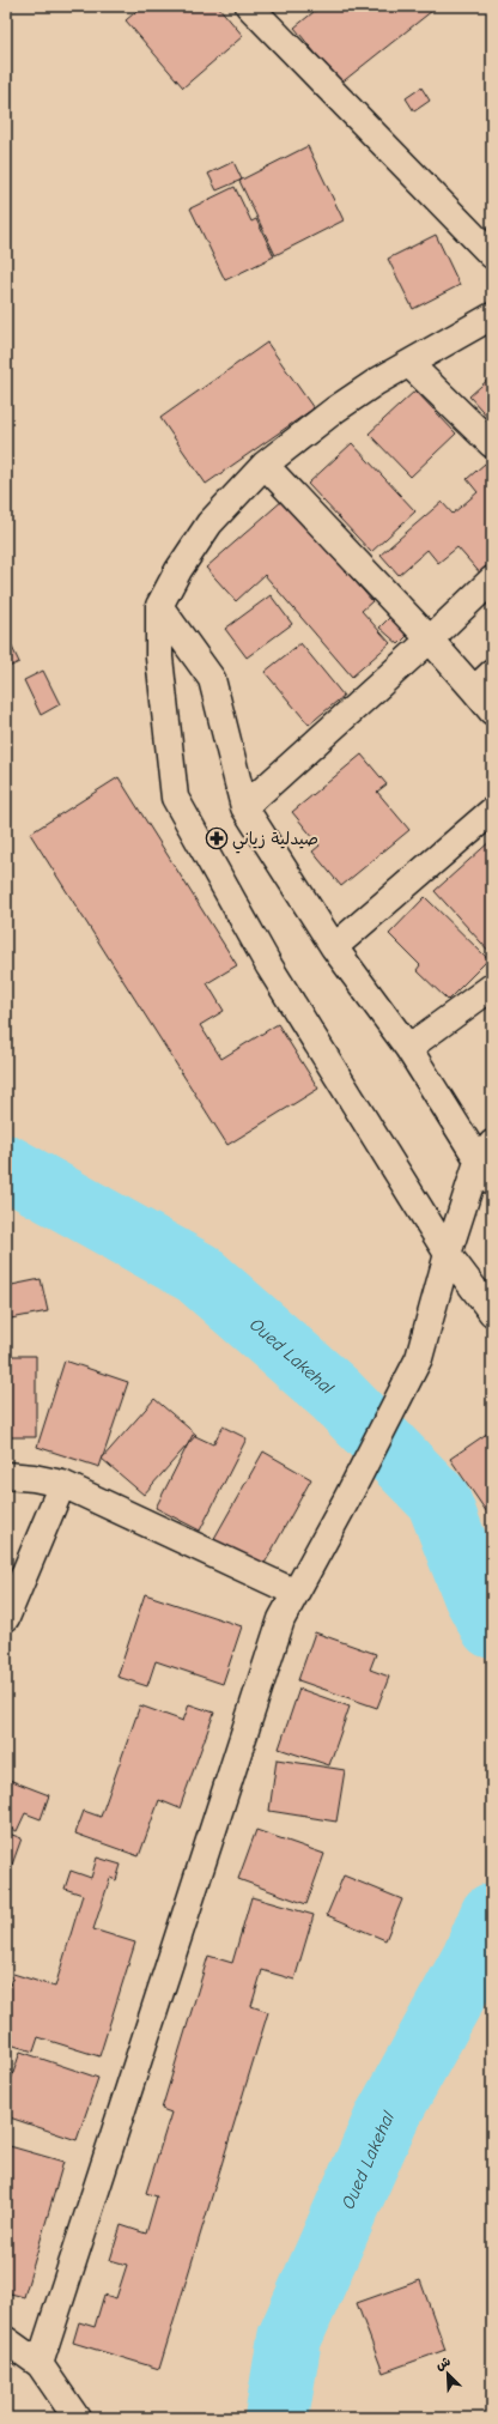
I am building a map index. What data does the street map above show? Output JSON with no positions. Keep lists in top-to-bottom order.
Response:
{
  "water": ["Oued Lakehal"],
  "places": {
    "pharmacy": ["صيدلية زياني"]
  },
  "north": "top left"
}
